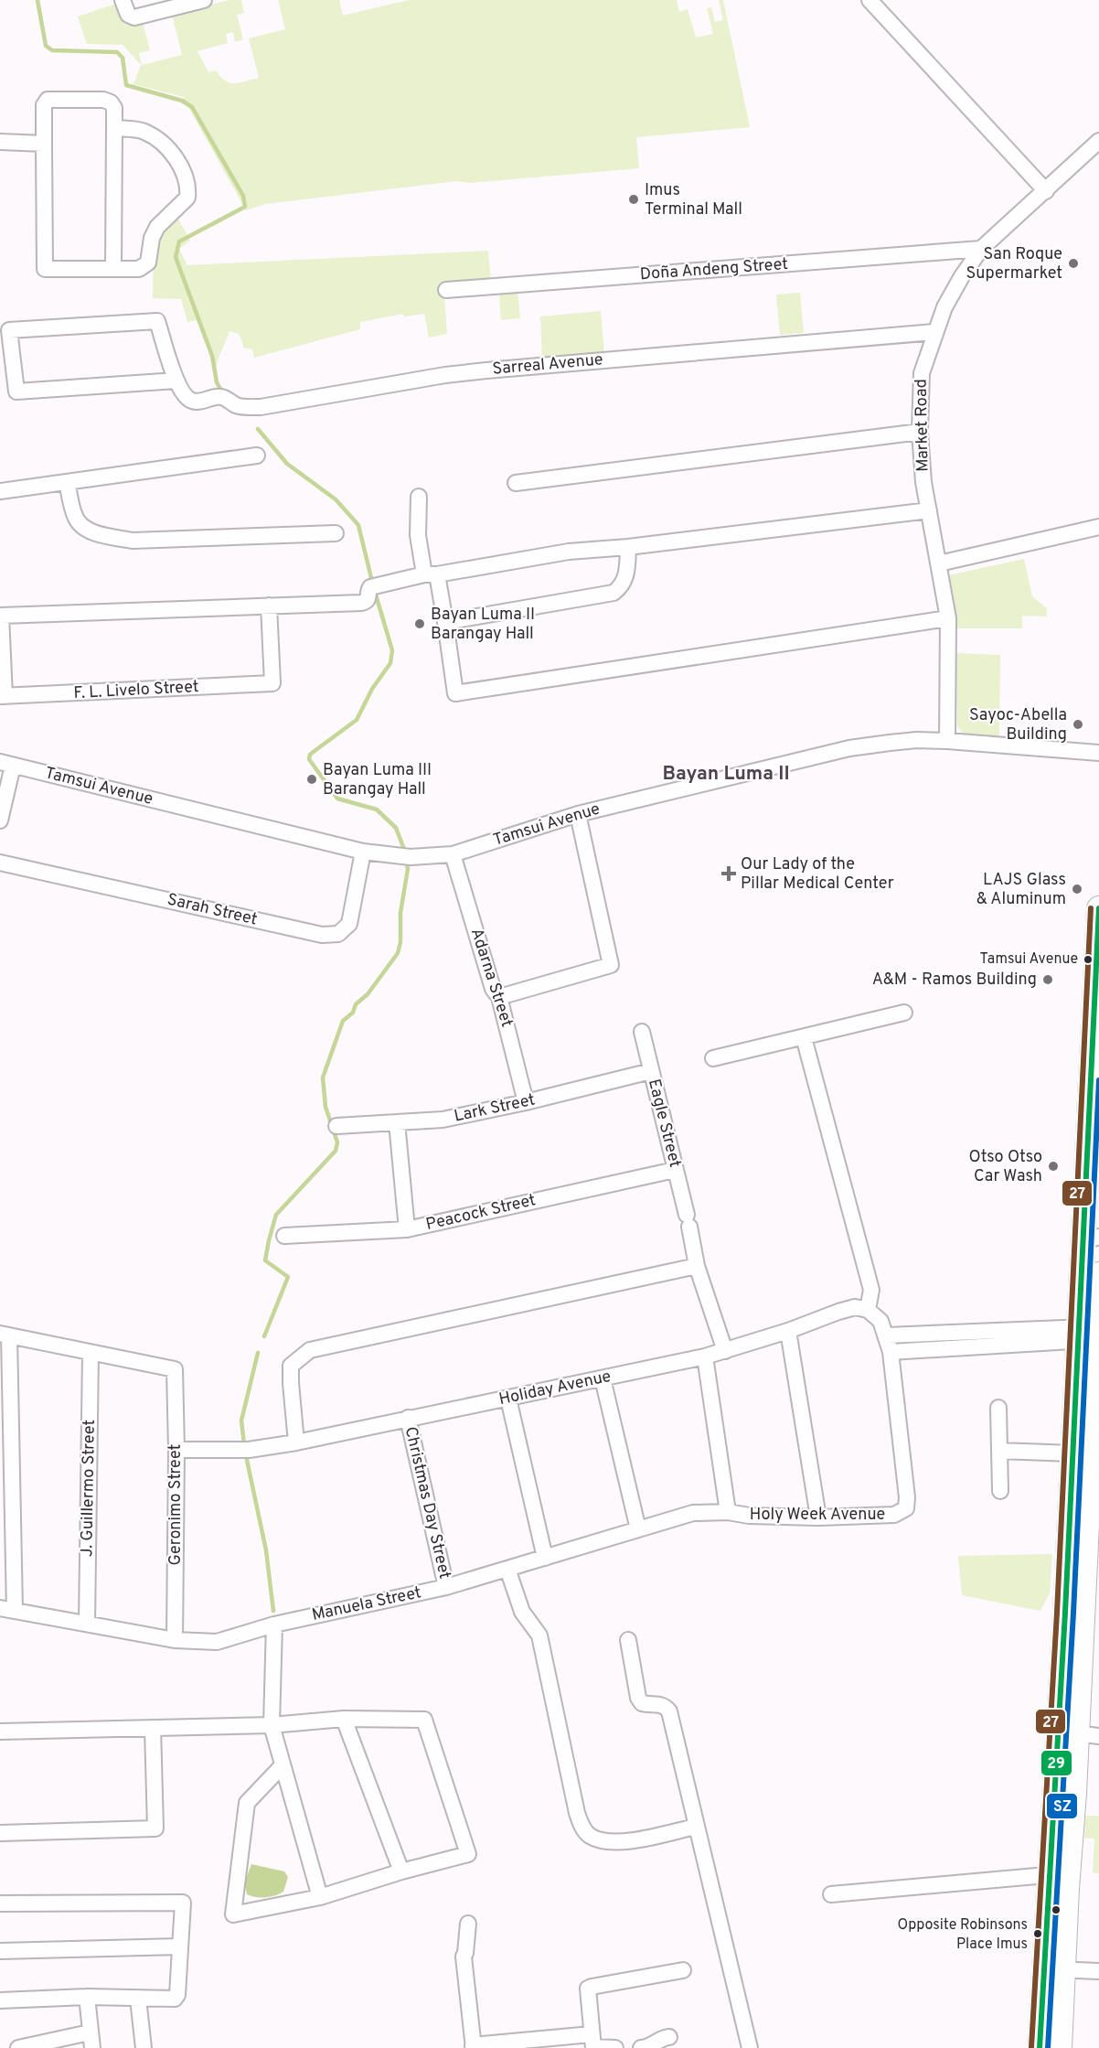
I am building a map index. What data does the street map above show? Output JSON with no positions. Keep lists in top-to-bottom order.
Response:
{
  "streets": {
    "street": [
      "Doña Andeng Street",
      "Sarreal Avenue",
      "Market Road",
      "F. L. Livelo Street",
      "Tamsui Avenue",
      "Sarah Street",
      "Adarna Street",
      "Lark Street",
      "Eagle Street",
      "Peacock Street",
      "Holiday Avenue",
      "J. Guillermo Street",
      "Christmas Day Street",
      "Geronimo Street",
      "Holy Week Avenue",
      "Manuela Street"
    ]
  },
  "crossings": [
    ["Doña Andeng Street", "Market Road"],
    ["Sarreal Avenue", "Market Road"],
    ["Market Road", "Tamsui Avenue"],
    ["Tamsui Avenue", "Sarah Street"],
    ["Tamsui Avenue", "Adarna Street"],
    ["Adarna Street", "Lark Street"],
    ["Lark Street", "Eagle Street"],
    ["Eagle Street", "Peacock Street"],
    ["Eagle Street", "Holiday Avenue"],
    ["Holiday Avenue", "Christmas Day Street"],
    ["Holiday Avenue", "Geronimo Street"],
    ["J. Guillermo Street", "Geronimo Street"],
    ["J. Guillermo Street", "Manuela Street"],
    ["Christmas Day Street", "Manuela Street"],
    ["Geronimo Street", "Manuela Street"],
    ["Holy Week Avenue", "Manuela Street"]
  ],
  "districts": ["Bayan Luma II"],
  "places": {
    "other": [
      "Imus Terminal Mall",
      "San Roque Supermarket",
      "Bayan Luma II Barangay Hall",
      "Sayoc-Abella Building",
      "Bayan Luma III Barangay Hall",
      "LAJS Glass & Aluminum",
      "Tamsui Avenue",
      "A&M - Ramos Building",
      "Otso Otso Car Wash",
      "Opposite Robinsons Place Imus"
    ],
    "health": ["Our Lady of the Pillar Medical Center"]
  },
  "lines": ["transit line 29", "transit line 27", "transit line SZ"]
}
